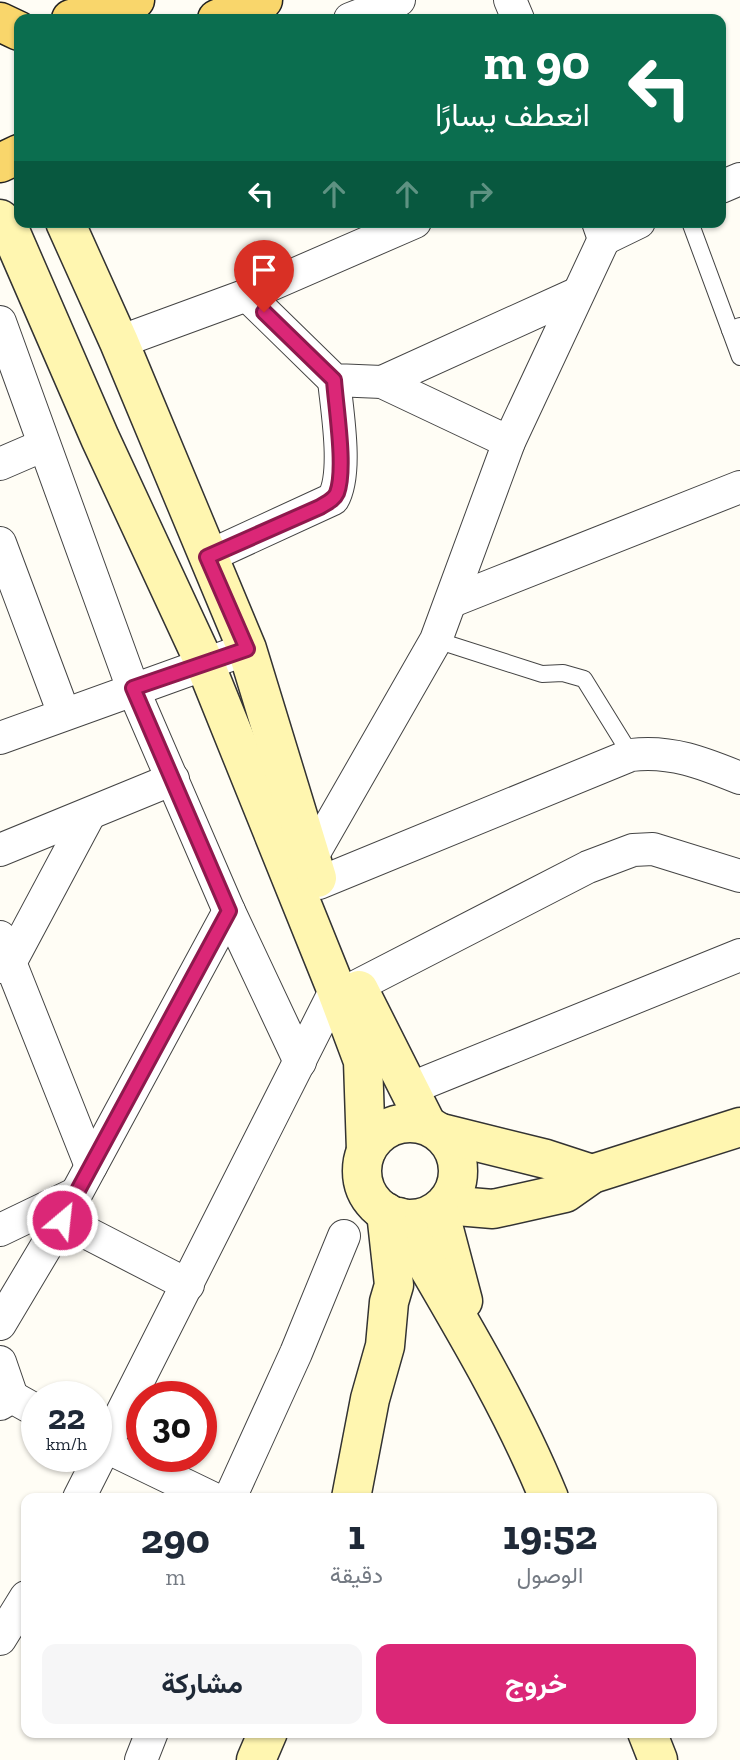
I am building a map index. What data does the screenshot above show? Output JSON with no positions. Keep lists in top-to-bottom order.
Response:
{
  "page": {
    "turn": ["90 m", "انعطف يسارًا"],
    "speed": "22 km/h",
    "limit": "30",
    "eta": [
      "19:52",
      "الوصول",
      "1",
      "دقيقة",
      "290",
      "m"
    ],
    "buttons": ["خروج", "مشاركة"]
  }
}
